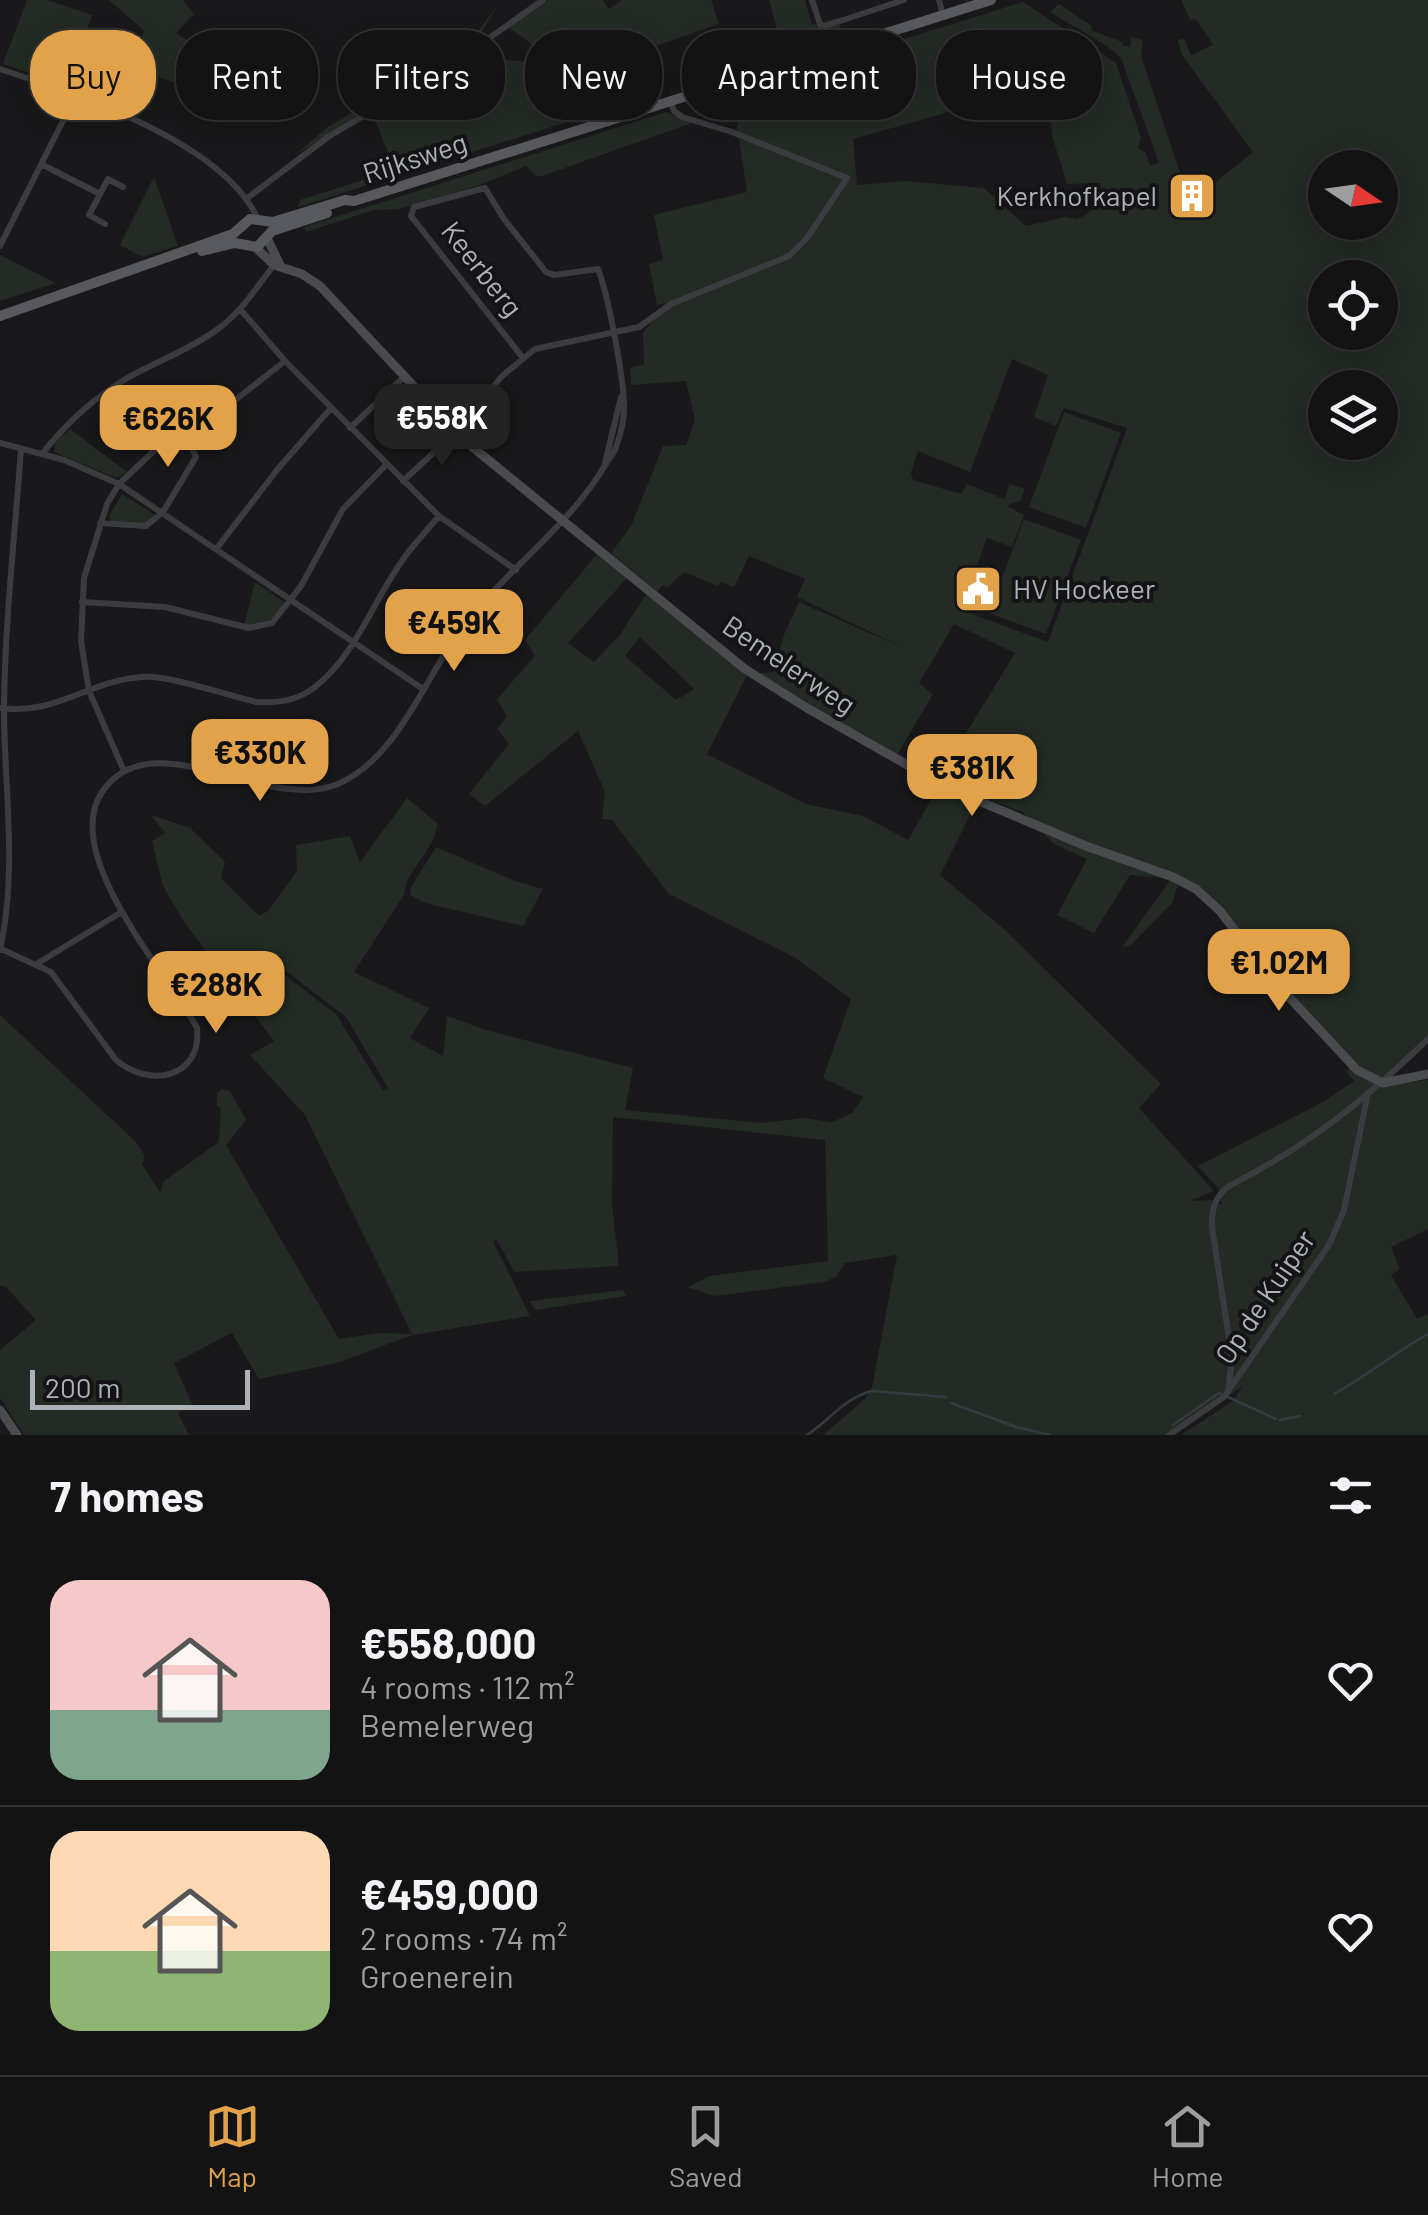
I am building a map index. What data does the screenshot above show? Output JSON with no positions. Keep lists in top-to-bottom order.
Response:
{
  "streets": {
    "main road": ["Rijksweg"],
    "street": ["Keerberg", "Bemelerweg", "Op de Kuiper"]
  },
  "places": {
    "building": ["Kerkhofkapel"],
    "public building": ["HV Hockeer"]
  },
  "scale_bar": "200 m",
  "north": "right",
  "page": {
    "chip": [
      "Buy",
      "Rent",
      "Filters",
      "New",
      "Apartment",
      "House"
    ],
    "price": [
      "€558K",
      "€626K",
      "€459K",
      "€330K",
      "€381K",
      "€1.02M",
      "€288K"
    ],
    "scale": "200 m",
    "heading": "7 homes",
    "list": [
      {
        "name": "€558,000",
        "note": "4 rooms · 112 m² · Bemelerweg"
      },
      {
        "name": "€459,000",
        "note": "2 rooms · 74 m² · Groenerein"
      }
    ],
    "tabs": ["Map", "Saved", "Home"]
  }
}
